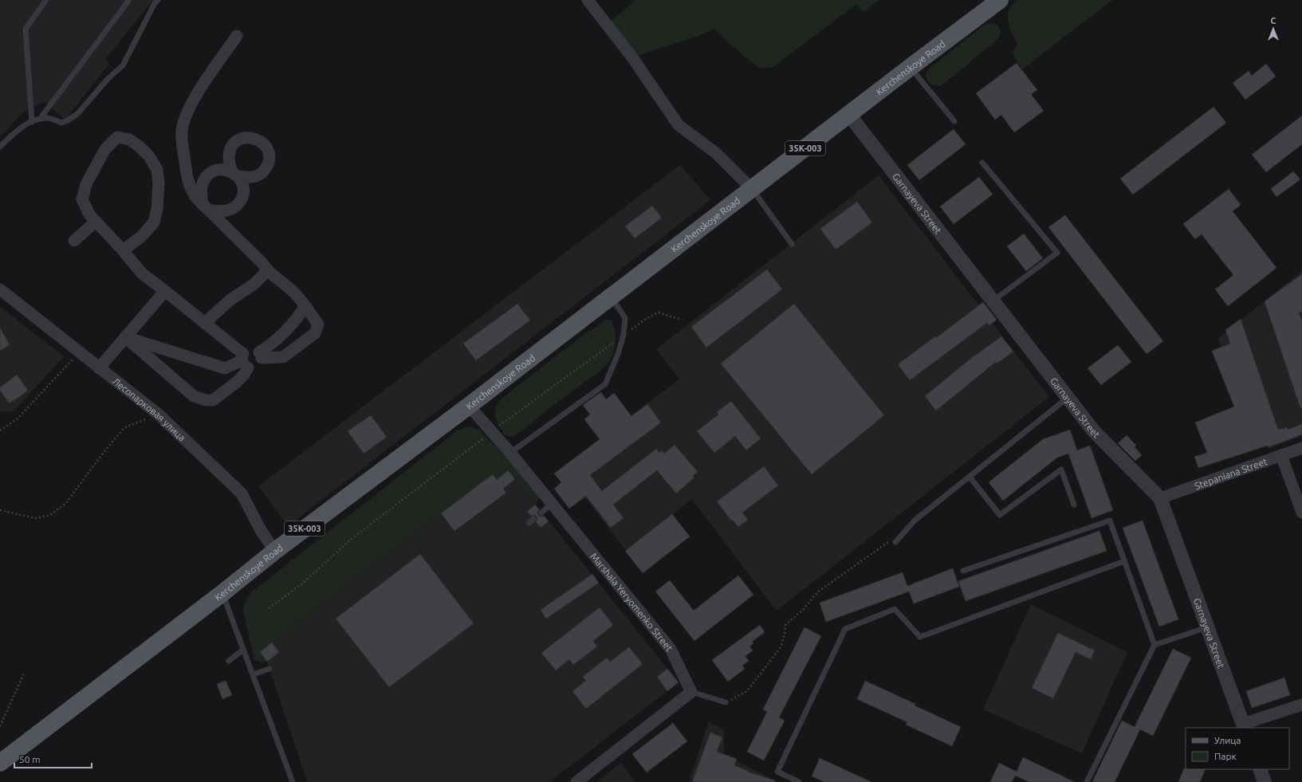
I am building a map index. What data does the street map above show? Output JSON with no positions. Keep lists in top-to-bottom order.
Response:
{
  "streets": {
    "main road": ["Kerchenskoye Road", "35К-003"],
    "street": [
      "Garnayeva Street",
      "Лесопарковая улица",
      "Stepaniana Street",
      "Marshala Yeryomenko Street"
    ]
  },
  "crossings": [
    ["Kerchenskoye Road", "Garnayeva Street"],
    ["Kerchenskoye Road", "Лесопарковая улица"],
    ["Kerchenskoye Road", "Marshala Yeryomenko Street"],
    ["Garnayeva Street", "Stepaniana Street"]
  ],
  "legend": ["Улица", "Парк"],
  "scale_bar": "50 m",
  "north": "top"
}
